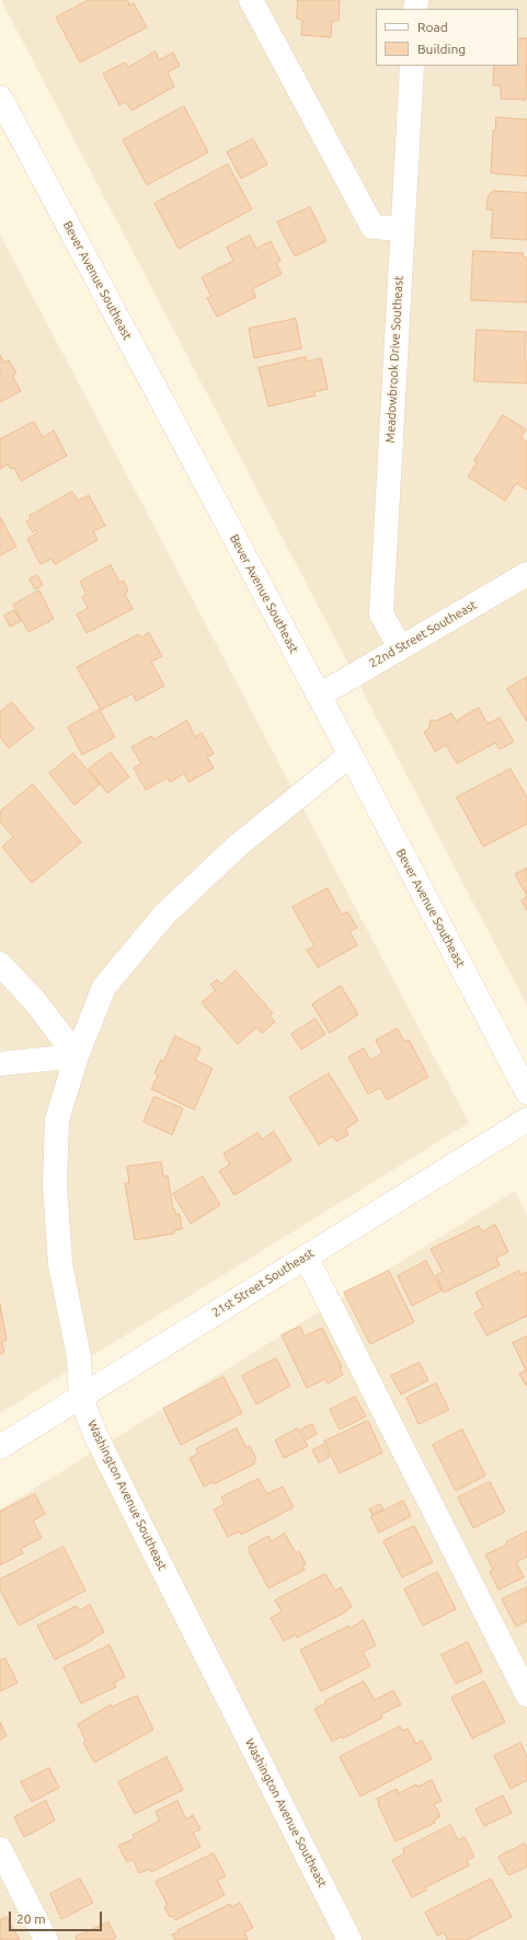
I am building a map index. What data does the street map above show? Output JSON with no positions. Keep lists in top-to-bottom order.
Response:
{
  "streets": {
    "street": [
      "Bever Avenue Southeast",
      "Meadowbrook Drive Southeast",
      "22nd Street Southeast",
      "21st Street Southeast",
      "Washington Avenue Southeast"
    ]
  },
  "crossings": [
    ["Bever Avenue Southeast", "22nd Street Southeast"],
    ["Bever Avenue Southeast", "Washington Avenue Southeast"],
    ["Meadowbrook Drive Southeast", "22nd Street Southeast"],
    ["21st Street Southeast", "Washington Avenue Southeast"]
  ],
  "legend": ["Road", "Building"],
  "scale_bar": "20 m"
}
